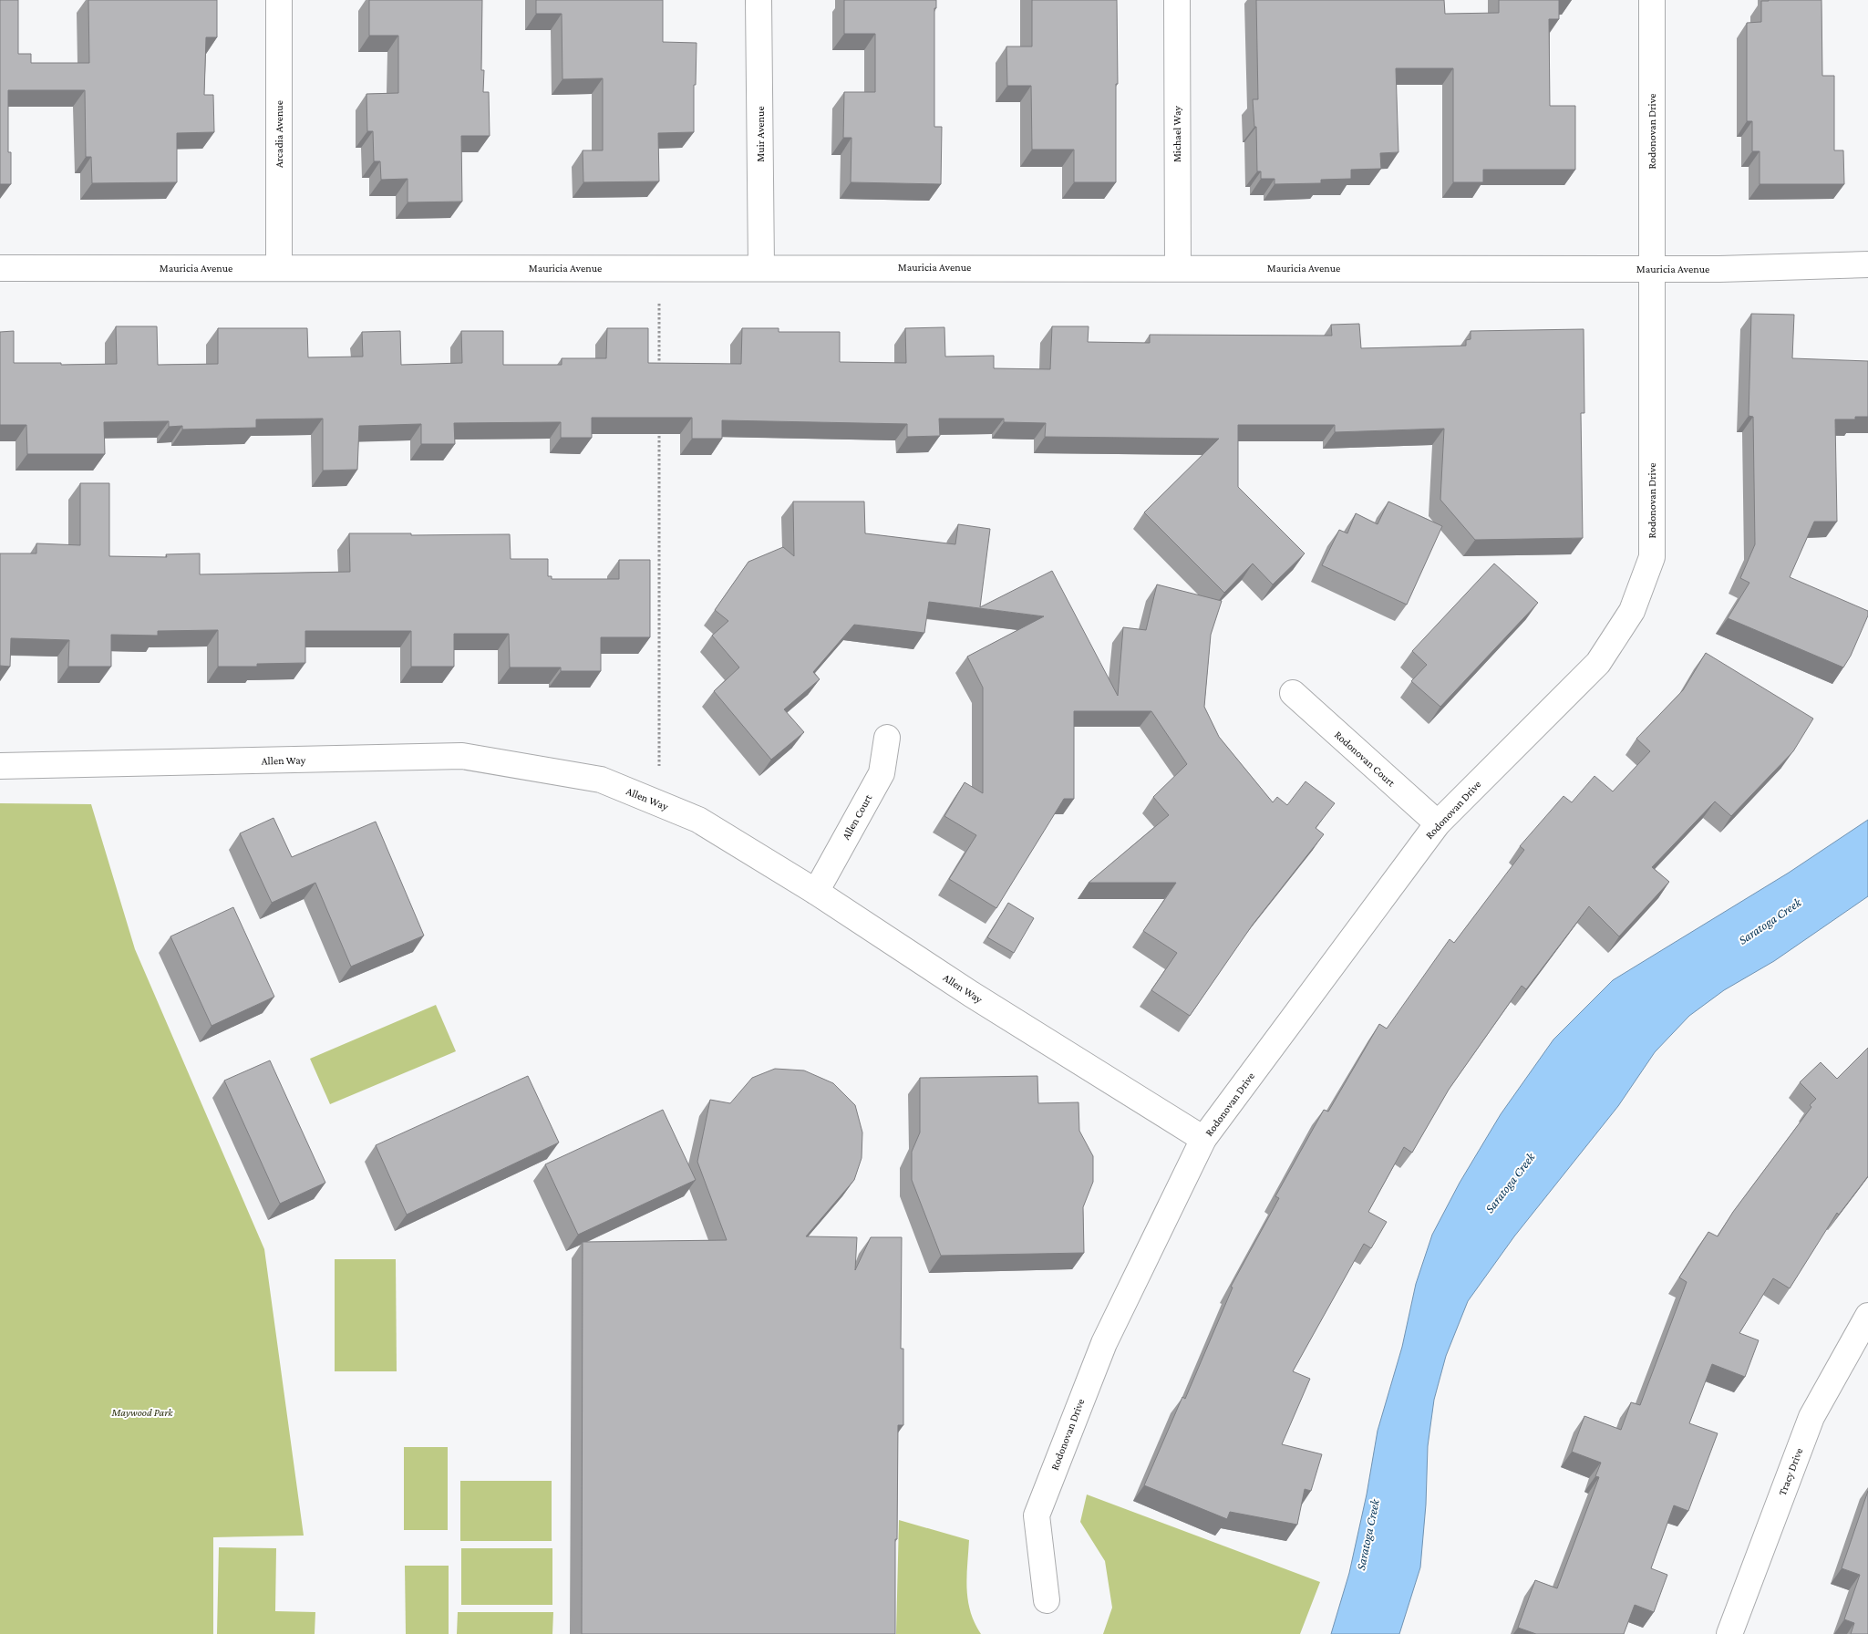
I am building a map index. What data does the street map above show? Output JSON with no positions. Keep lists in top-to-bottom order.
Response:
{
  "streets": {
    "street": [
      "Rodonovan Drive",
      "Arcadia Avenue",
      "Muir Avenue",
      "Michael Way",
      "Mauricia Avenue",
      "Rodonovan Court",
      "Allen Way",
      "Allen Court",
      "Tracy Drive"
    ]
  },
  "crossings": [
    ["Rodonovan Drive", "Mauricia Avenue"],
    ["Rodonovan Drive", "Rodonovan Court"],
    ["Rodonovan Drive", "Allen Way"],
    ["Arcadia Avenue", "Mauricia Avenue"],
    ["Muir Avenue", "Mauricia Avenue"],
    ["Michael Way", "Mauricia Avenue"],
    ["Allen Way", "Allen Court"]
  ],
  "water": ["Saratoga Creek"],
  "parks": ["Maywood Park"]
}
